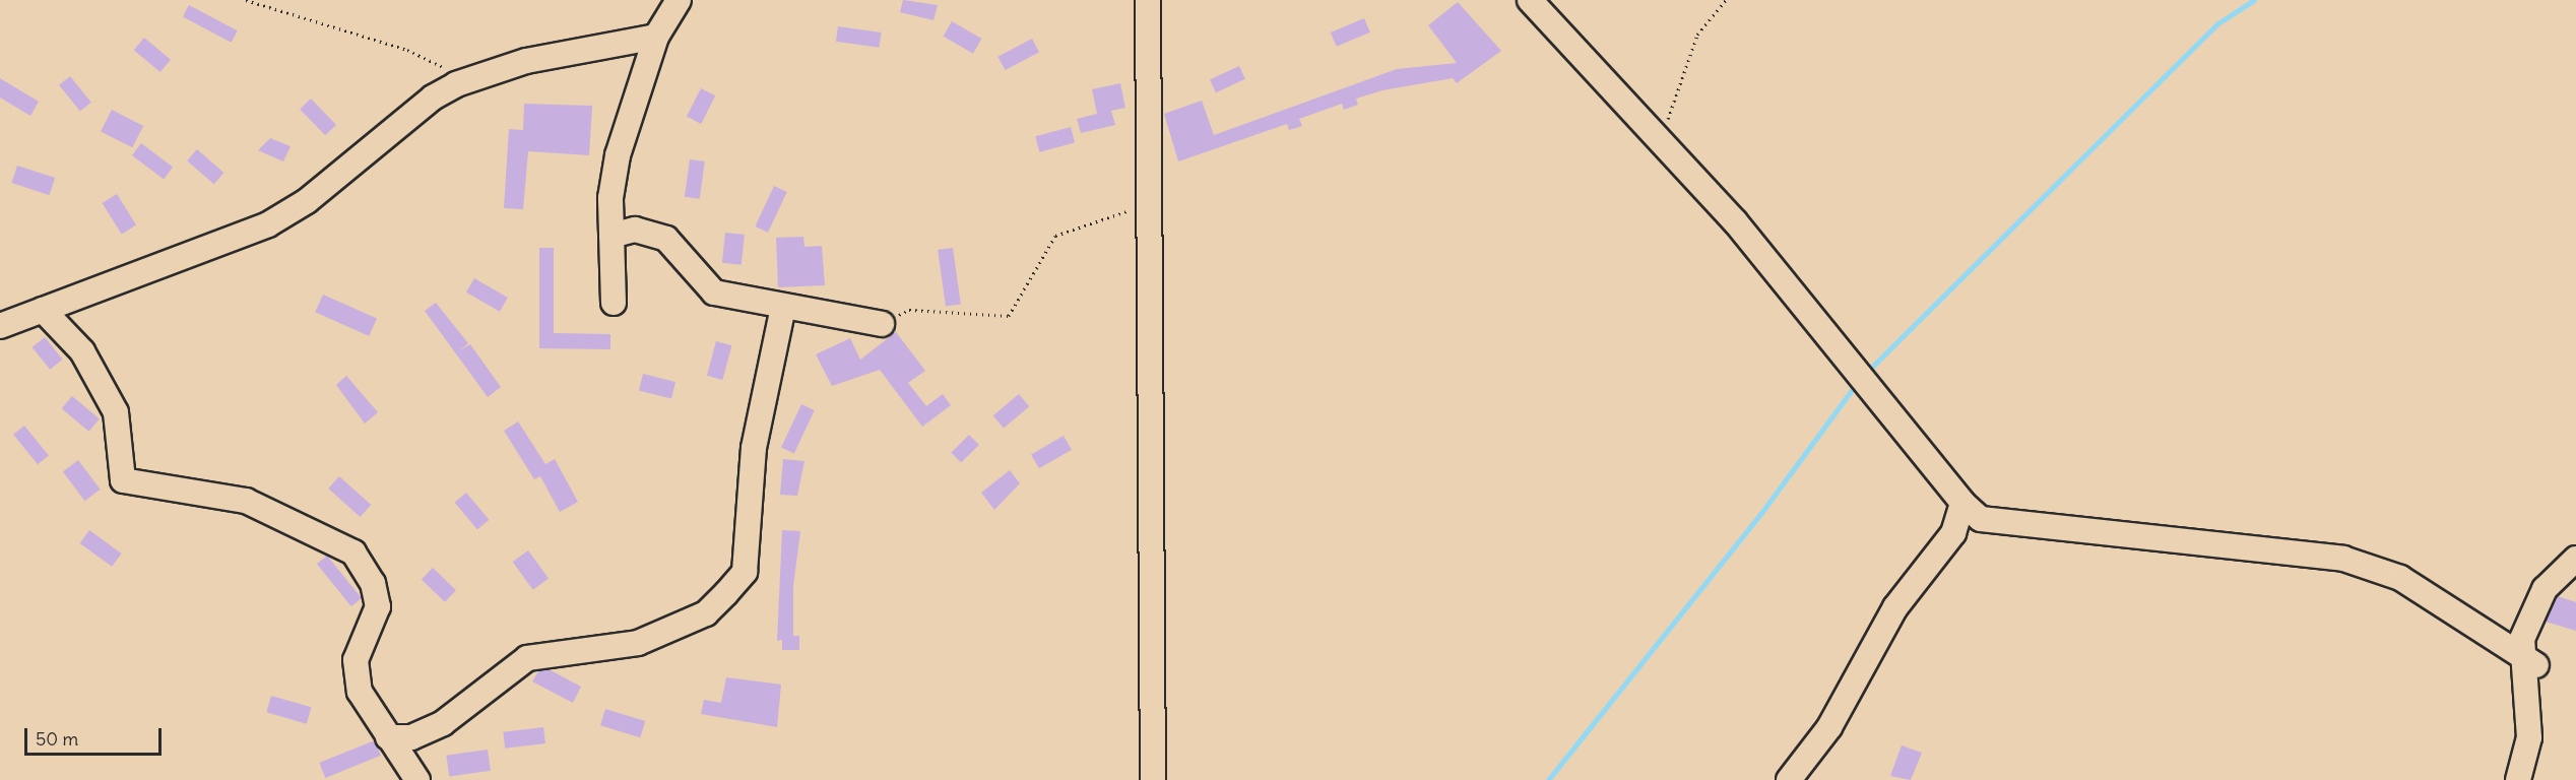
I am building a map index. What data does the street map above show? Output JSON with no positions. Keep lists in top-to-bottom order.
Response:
{
  "scale_bar": "50 m"
}
